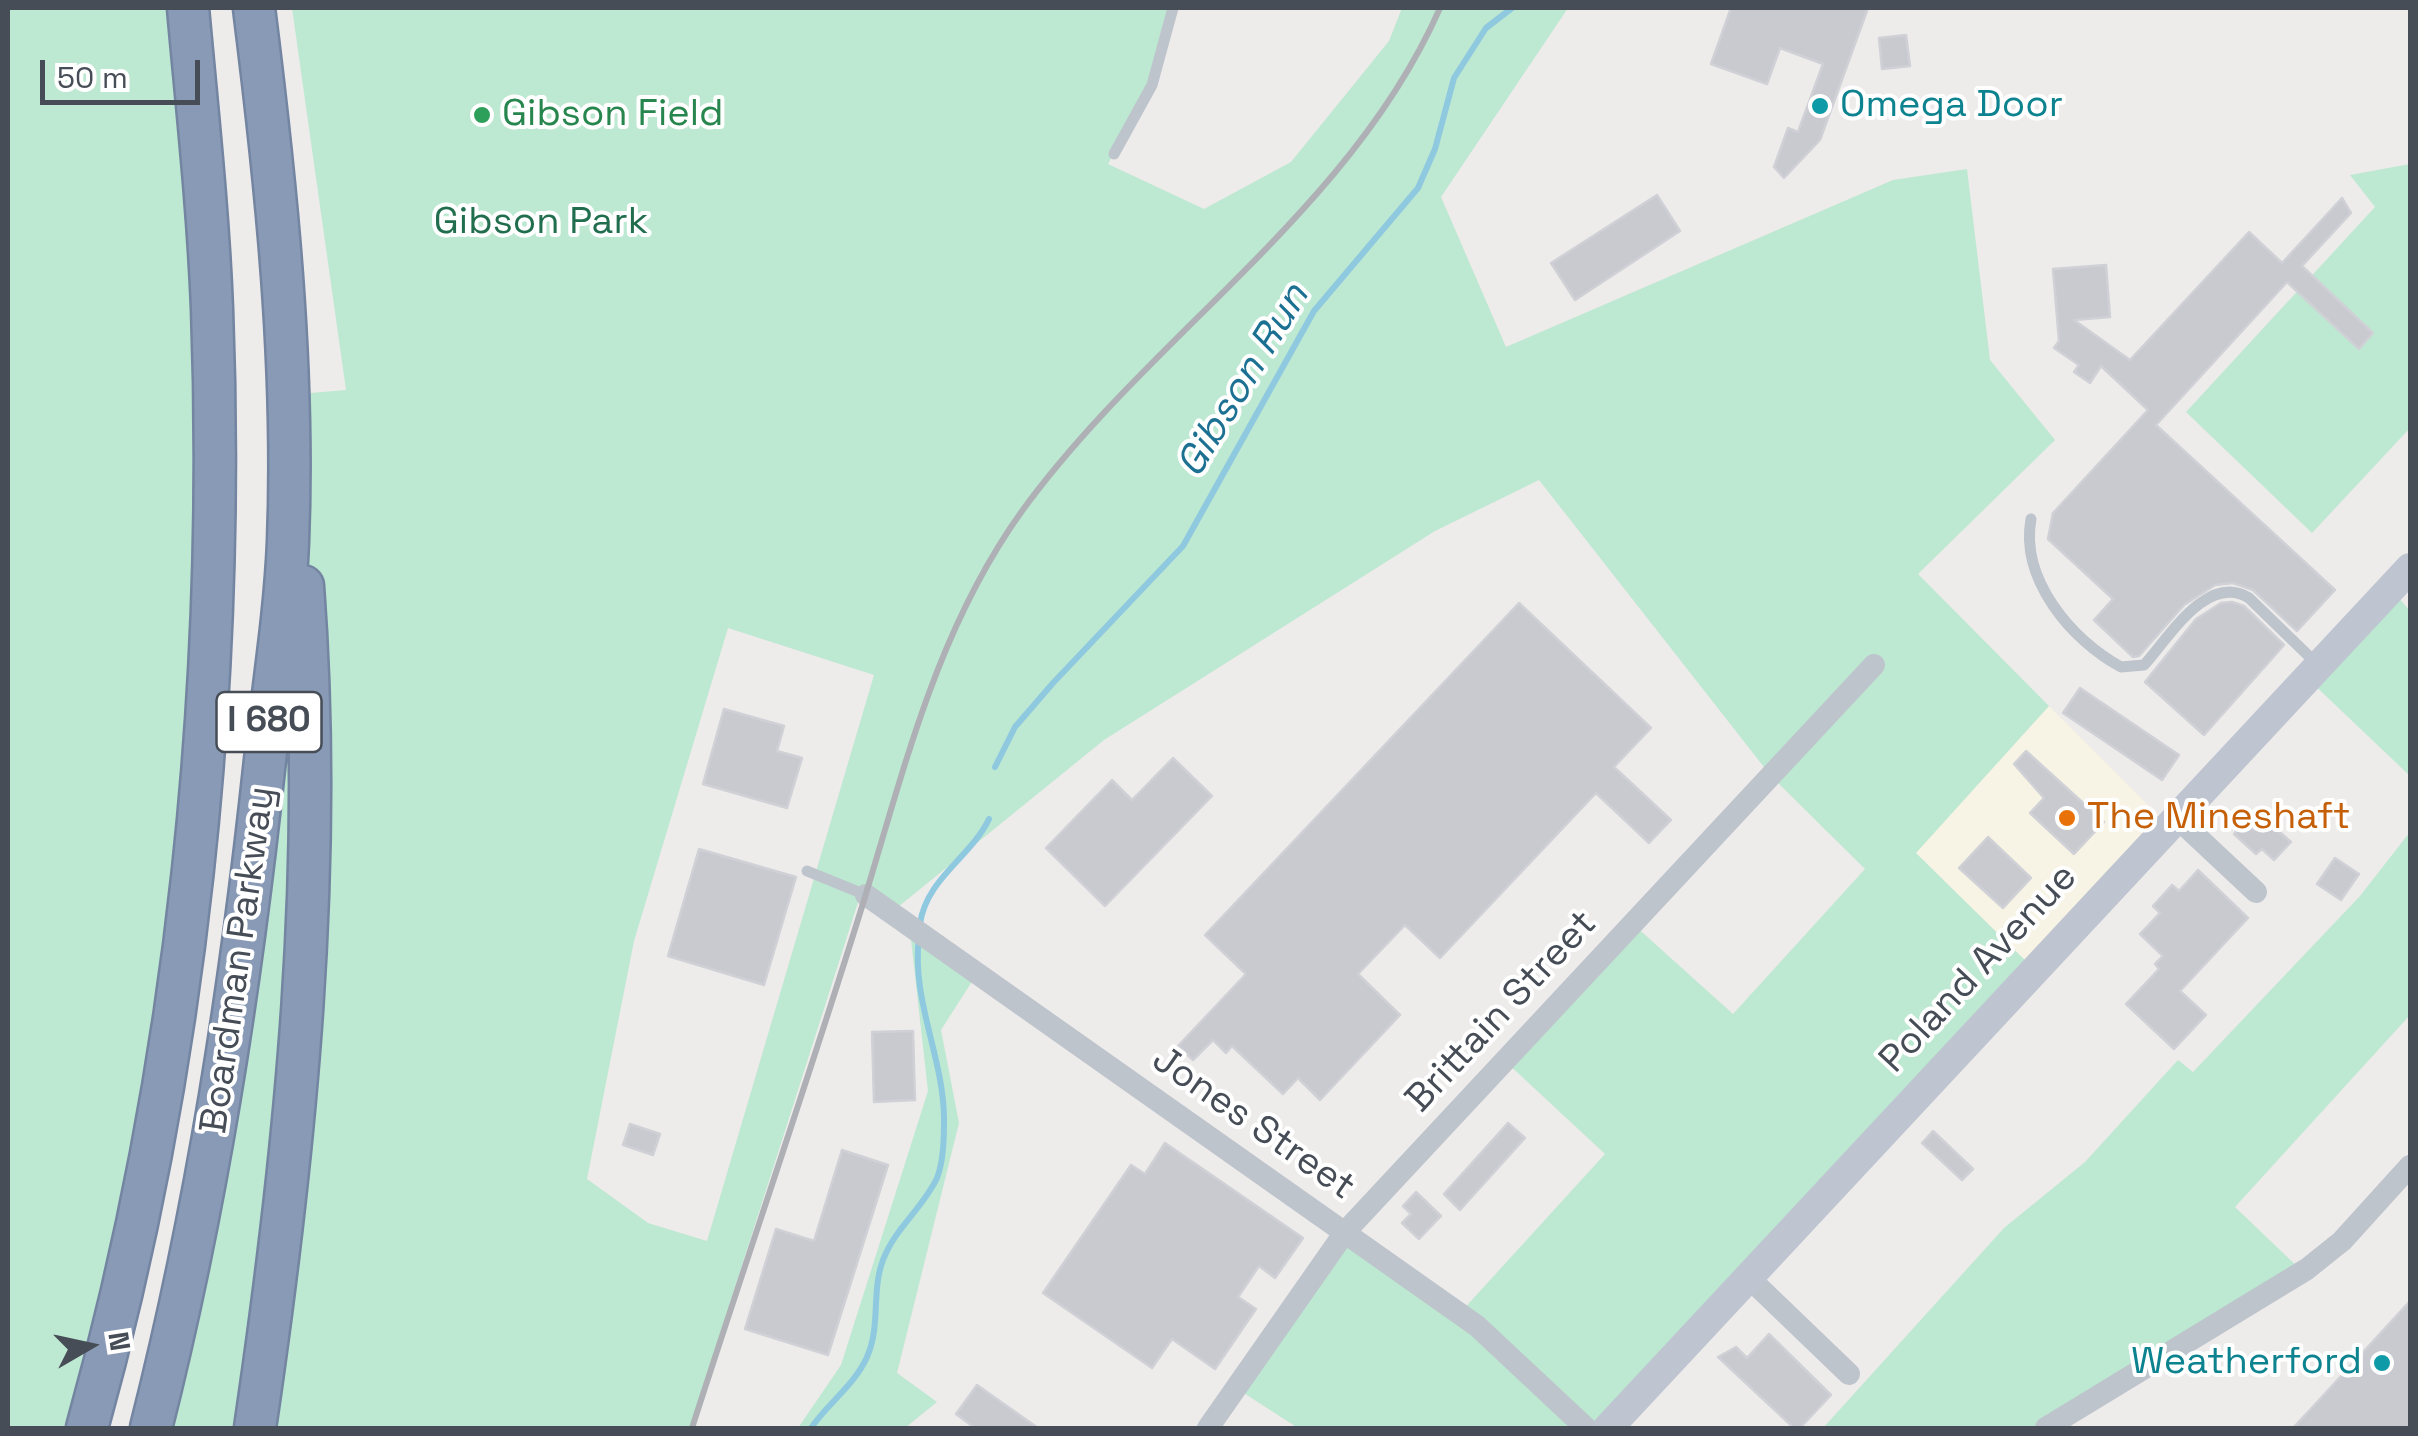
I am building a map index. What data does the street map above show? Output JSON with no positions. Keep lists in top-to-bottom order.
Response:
{
  "streets": {
    "highway": ["I 680", "Boardman Parkway"],
    "main road": ["Poland Avenue"],
    "street": ["Brittain Street", "Jones Street"]
  },
  "crossings": [
    ["Brittain Street", "Jones Street"]
  ],
  "water": ["Gibson Run"],
  "parks": ["Gibson Park"],
  "places": [
    "Omega Door",
    "Gibson Field",
    "The Mineshaft",
    "Weatherford"
  ],
  "scale_bar": "50 m",
  "north": "right"
}
